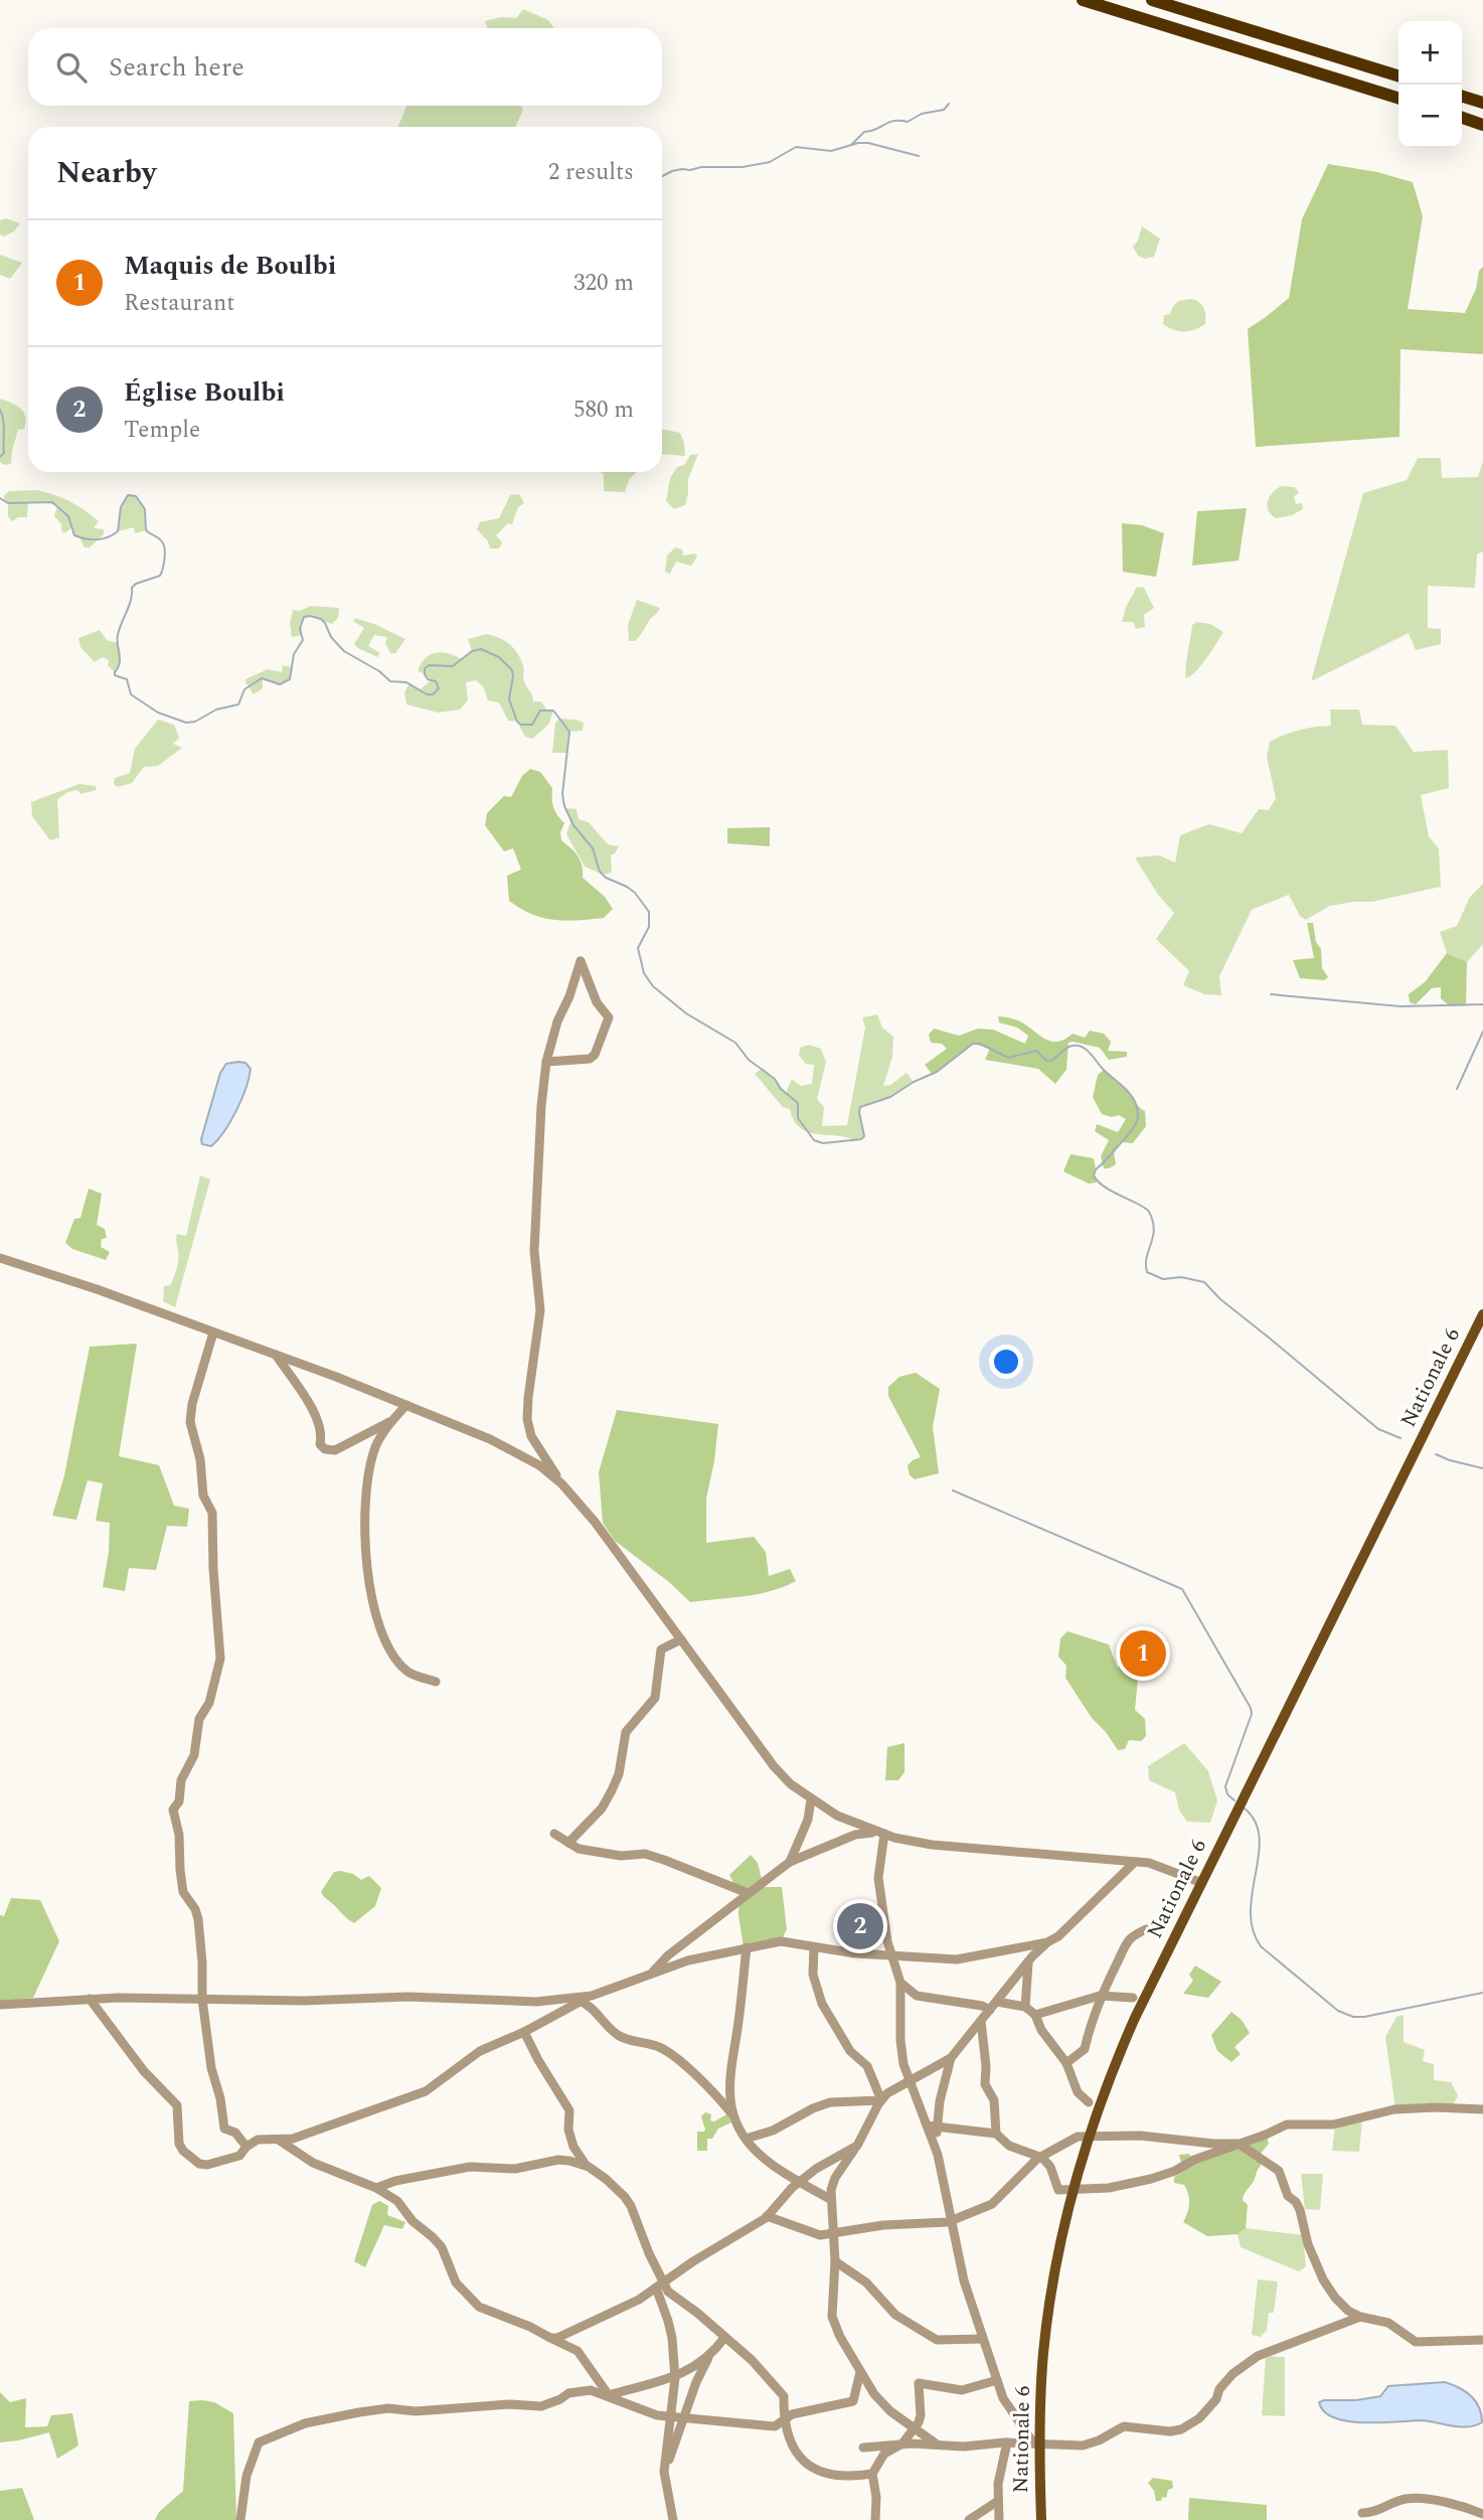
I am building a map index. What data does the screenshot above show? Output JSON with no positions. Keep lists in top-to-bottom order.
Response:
{
  "streets": {
    "main road": ["Nationale 6"]
  },
  "page": {
    "map_buttons": ["+", "−"],
    "search": "Search here",
    "heading": ["Nearby", "2 results"],
    "list": [
      {
        "mark": "1",
        "name": "Maquis de Boulbi",
        "note": "Restaurant",
        "value": "320 m"
      },
      {
        "mark": "2",
        "name": "Église Boulbi",
        "note": "Temple",
        "value": "580 m"
      }
    ],
    "pins": ["1", "2"]
  }
}
